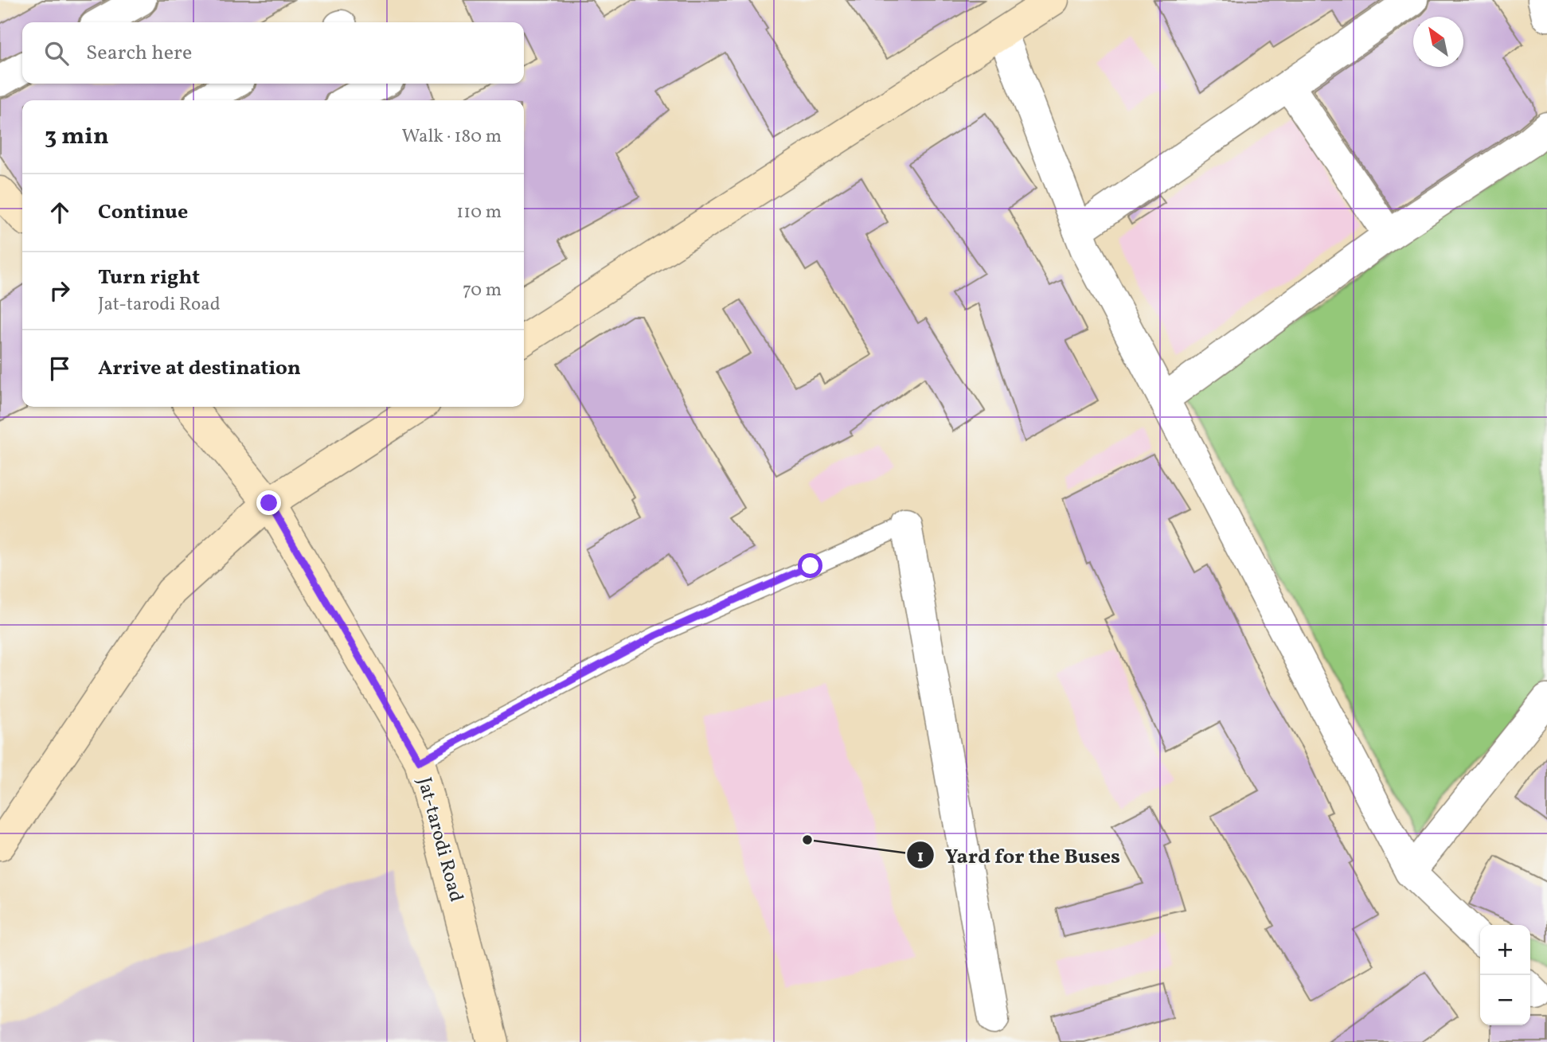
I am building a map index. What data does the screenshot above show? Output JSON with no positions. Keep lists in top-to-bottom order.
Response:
{
  "streets": {
    "street": ["Jat-tarodi Road"]
  },
  "places": ["Yard for the Buses"],
  "north": "top left",
  "page": {
    "search": "Search here",
    "heading": ["3 min", "Walk · 180 m"],
    "list": [
      ["Continue", "110 m"],
      ["Turn right", "Jat-tarodi Road", "70 m"],
      "Arrive at destination"
    ],
    "map_buttons": ["+", "−"]
  }
}
